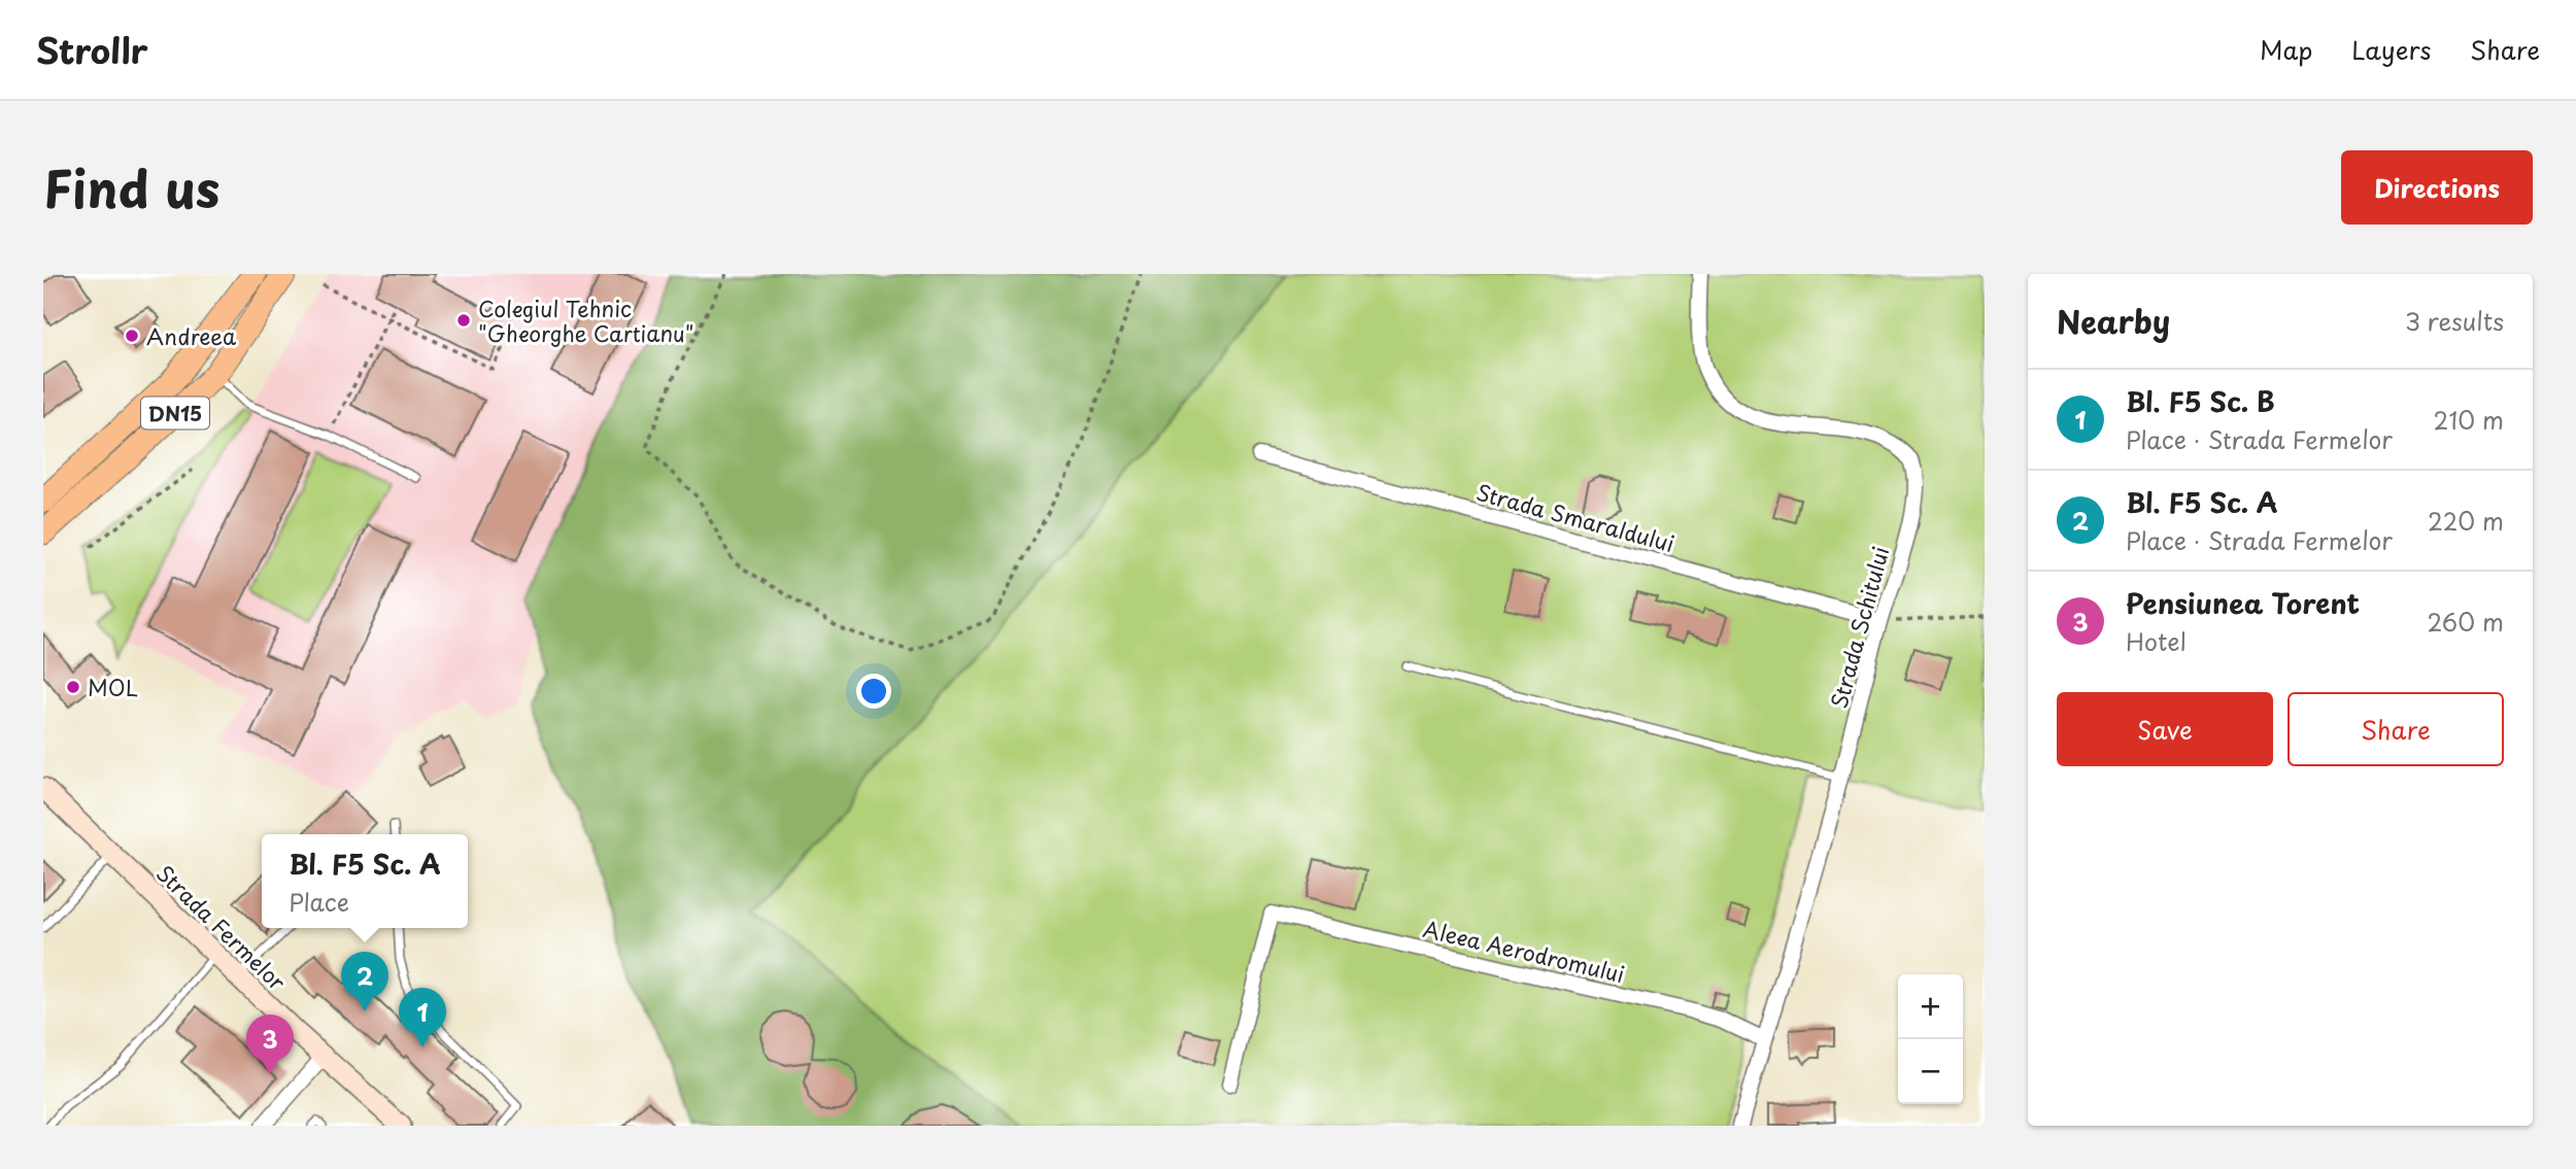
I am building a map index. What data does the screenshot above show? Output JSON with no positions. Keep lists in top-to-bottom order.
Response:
{
  "streets": {
    "main road": ["DN15"],
    "street": [
      "Strada Smaraldului",
      "Strada Schitului",
      "Strada Fermelor",
      "Aleea Aerodromului"
    ]
  },
  "crossings": [
    ["Strada Smaraldului", "Strada Schitului"],
    ["Strada Schitului", "Aleea Aerodromului"]
  ],
  "places": ["Colegiul Tehnic \"Gheorghe Cartianu\"", "Andreea", "MOL"],
  "page": {
    "header": "Strollr",
    "nav": ["Map", "Layers", "Share"],
    "title": "Find us",
    "buttons": [
      "Directions",
      ["Save", "Share"]
    ],
    "heading": ["Nearby", "3 results"],
    "list": [
      {
        "mark": "1",
        "name": "Bl. F5 Sc. B",
        "note": "Place · Strada Fermelor",
        "value": "210 m"
      },
      {
        "mark": "2",
        "name": "Bl. F5 Sc. A",
        "note": "Place · Strada Fermelor",
        "value": "220 m"
      },
      {
        "mark": "3",
        "name": "Pensiunea Torent",
        "note": "Hotel",
        "value": "260 m"
      }
    ],
    "popup": ["Bl. F5 Sc. A", "Place"],
    "pins": ["2", "1", "3"],
    "map_buttons": ["+", "−"]
  }
}
